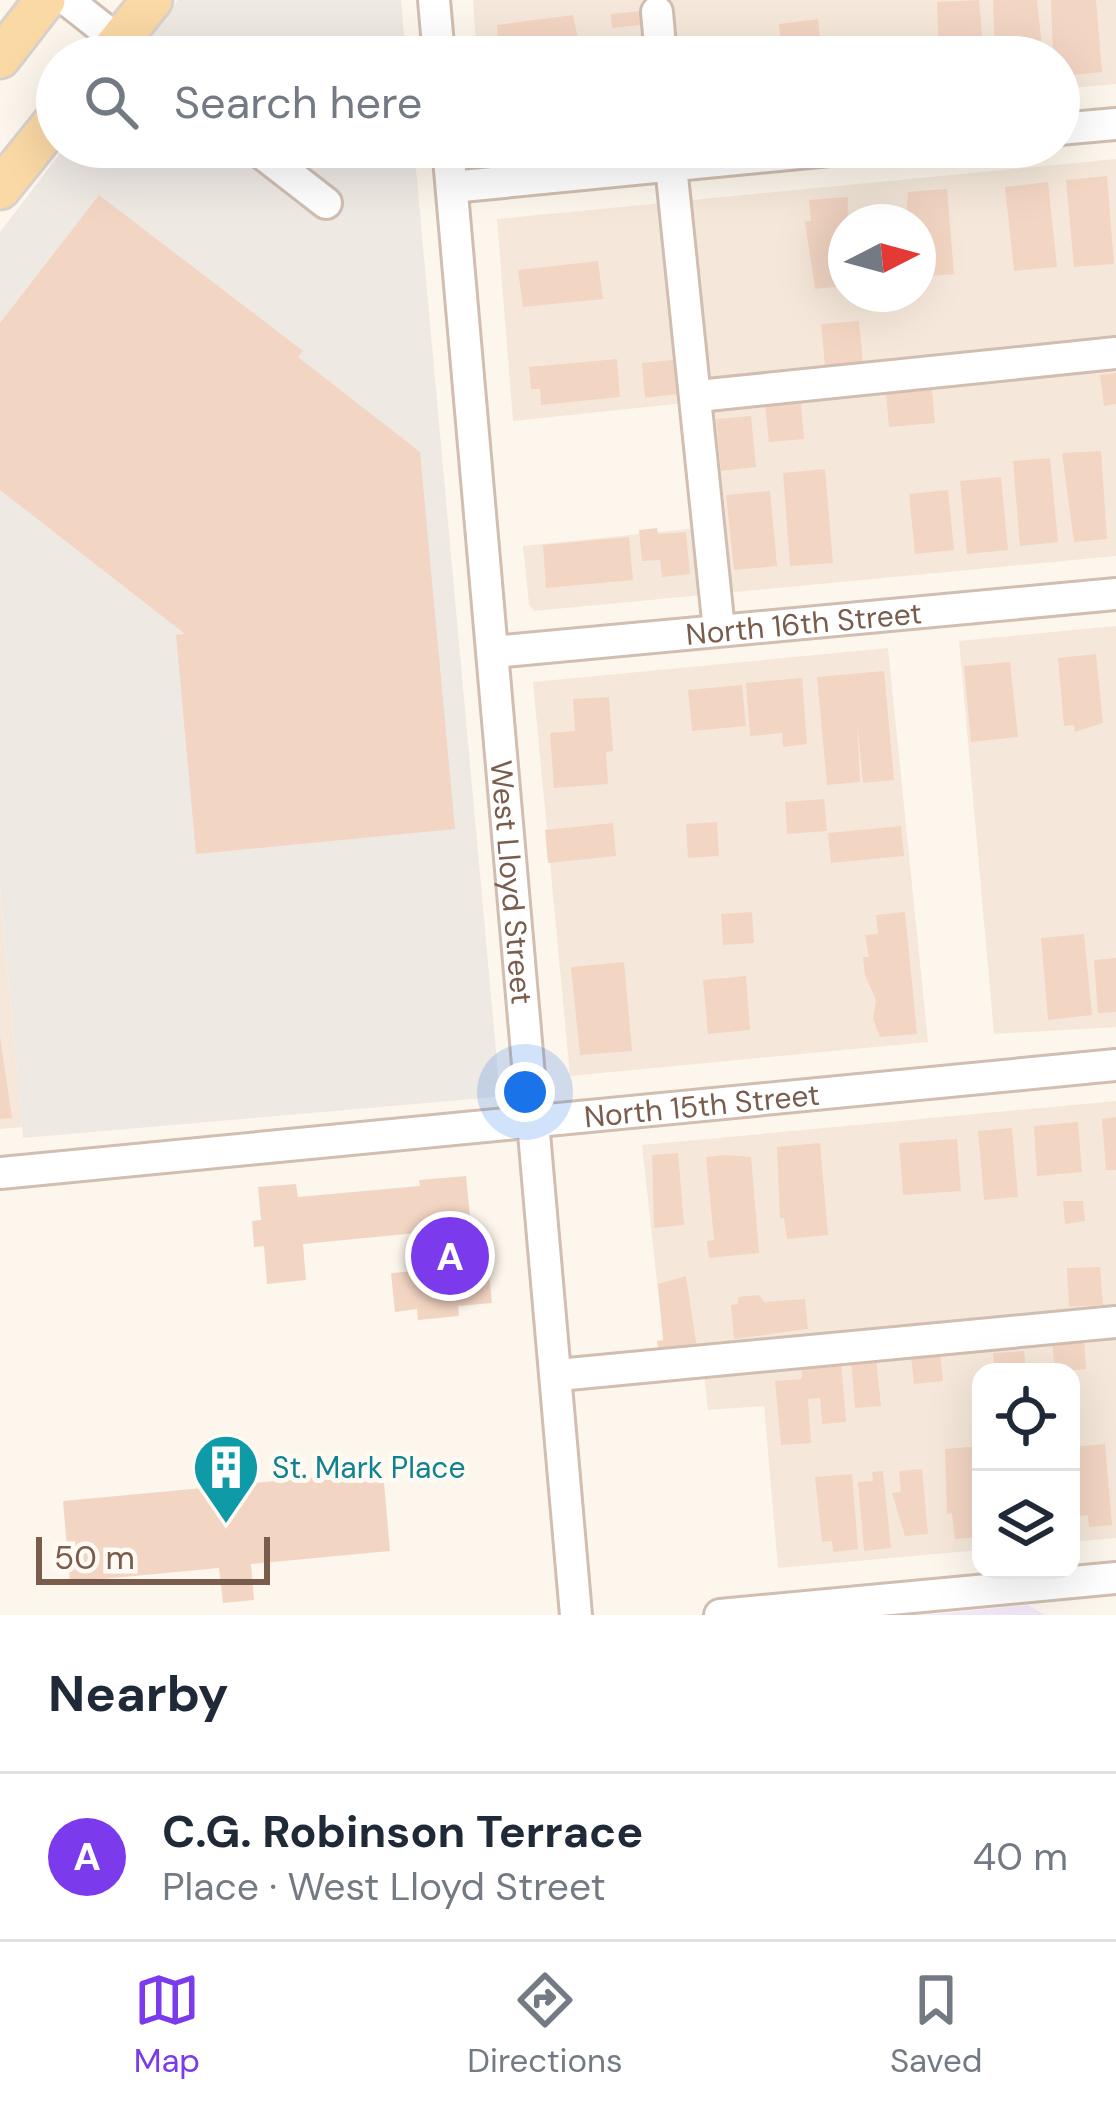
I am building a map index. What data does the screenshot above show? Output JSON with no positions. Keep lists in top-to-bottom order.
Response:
{
  "streets": {
    "street": ["North 16th Street", "West Lloyd Street", "North 15th Street"]
  },
  "crossings": [
    ["North 16th Street", "West Lloyd Street"],
    ["West Lloyd Street", "North 15th Street"]
  ],
  "places": {
    "building": ["St. Mark Place"]
  },
  "scale_bar": "50 m",
  "north": "right",
  "page": {
    "search": "Search here",
    "pins": "A",
    "scale": "50 m",
    "heading": "Nearby",
    "list": [
      {
        "mark": "A",
        "name": "C.G. Robinson Terrace",
        "note": "Place · West Lloyd Street",
        "value": "40 m"
      }
    ],
    "nav": ["Map", "Directions", "Saved"]
  }
}
